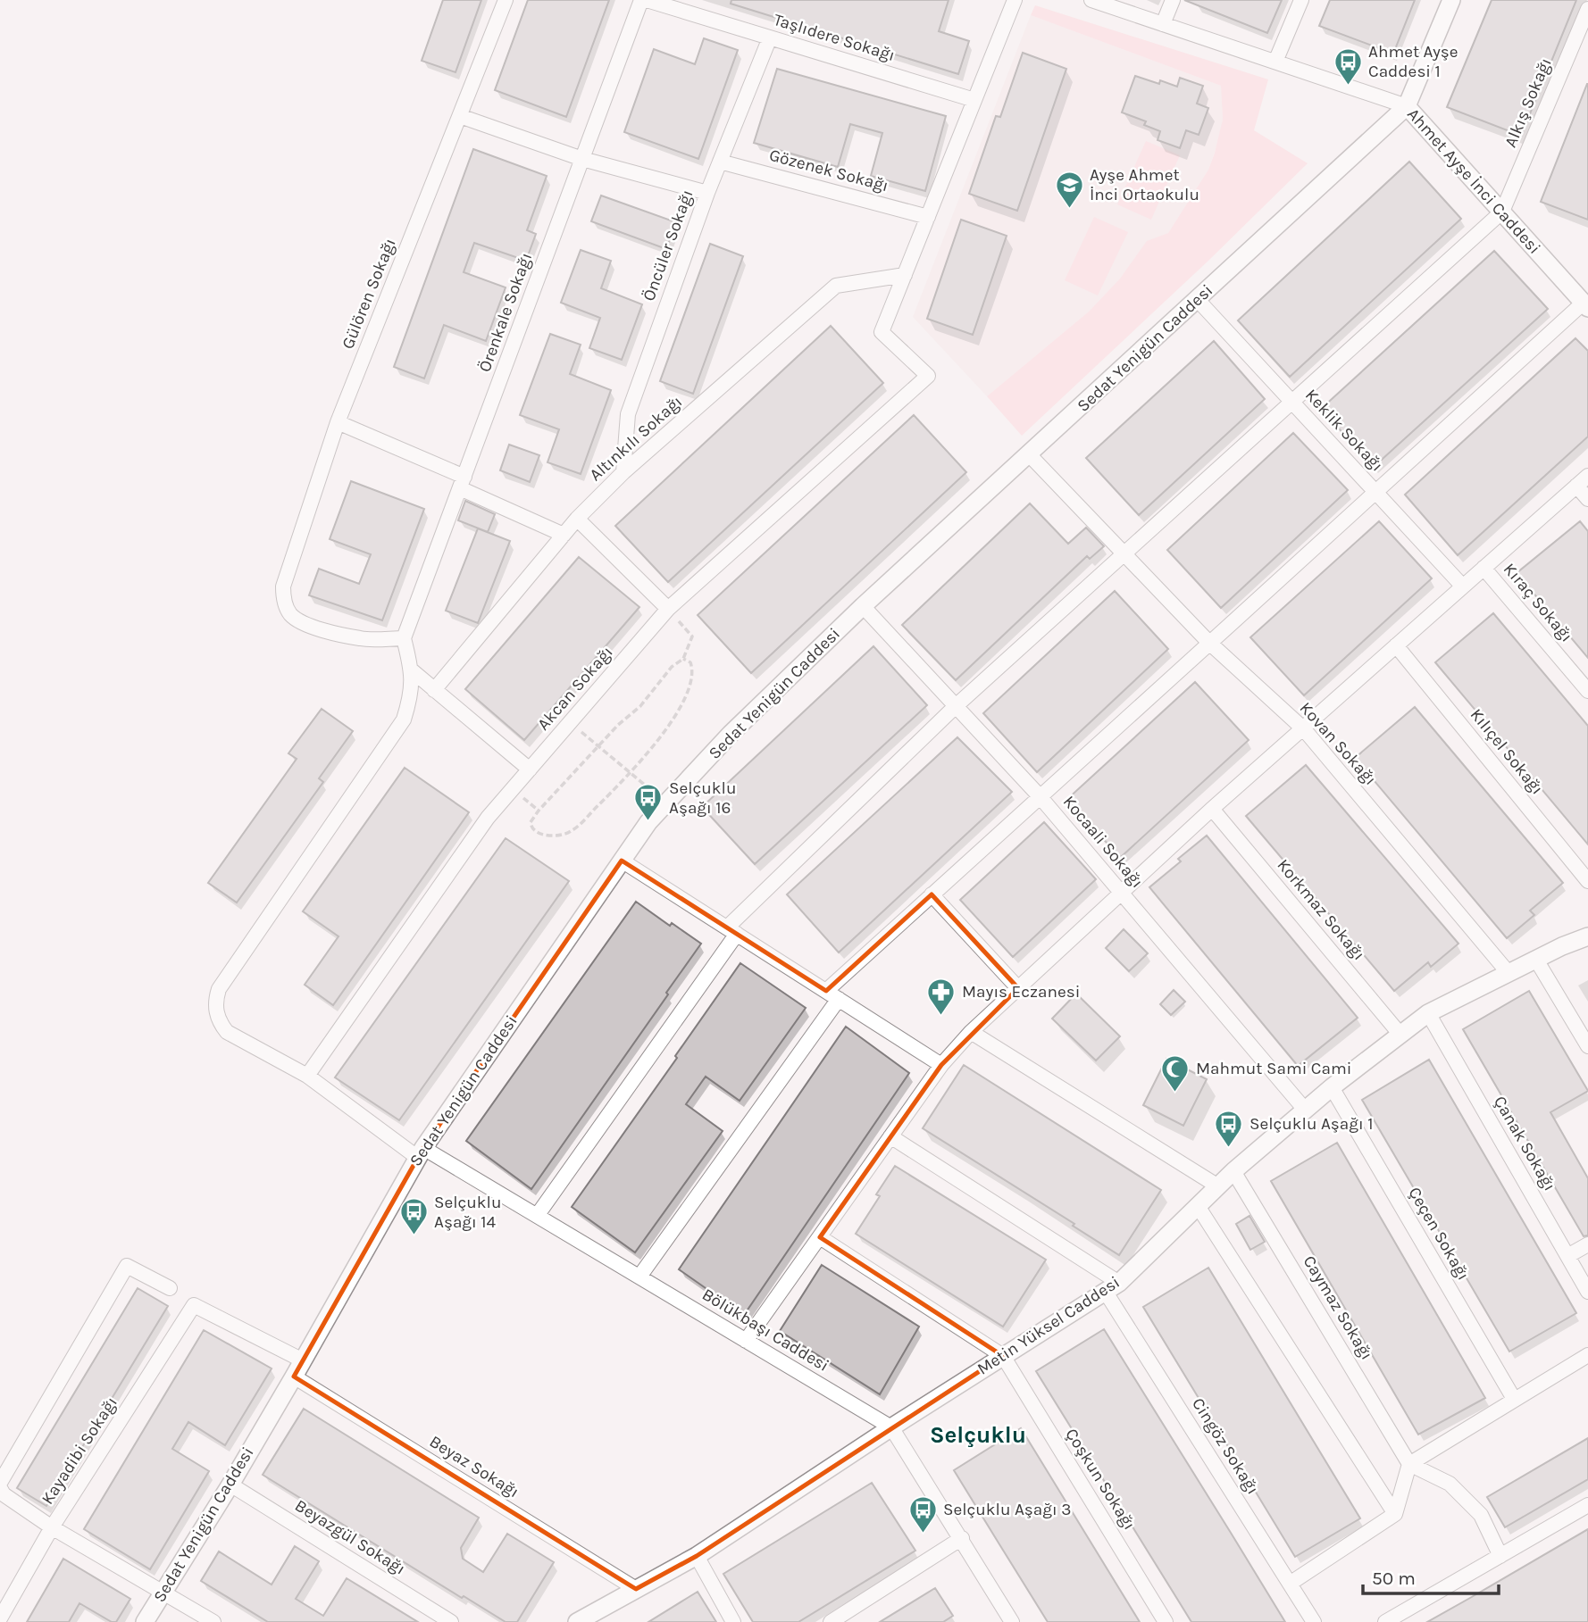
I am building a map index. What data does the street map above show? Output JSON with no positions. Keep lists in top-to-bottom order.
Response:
{
  "streets": {
    "street": [
      "Taşlıdere Sokağı",
      "Alkış Sokağı",
      "Gözenek Sokağı",
      "Ahmet Ayşe İnci Caddesi",
      "Öncüler Sokağı",
      "Gülören Sokağı",
      "Örenkale Sokağı",
      "Sedat Yenigün Caddesi",
      "Keklik Sokağı",
      "Altınkılı Sokağı",
      "Kıraç Sokağı",
      "Akcan Sokağı",
      "Kovan Sokağı",
      "Kılıçel Sokağı",
      "Kocaali Sokağı",
      "Korkmaz Sokağı",
      "Çanak Sokağı",
      "Çeçen Sokağı",
      "Caymaz Sokağı",
      "Metin Yüksel Caddesi",
      "Bölükbaşı Caddesi",
      "Cingöz Sokağı",
      "Kayadibi Sokağı",
      "Beyaz Sokağı",
      "Çoşkun Sokağı",
      "Beyazgül Sokağı"
    ]
  },
  "crossings": [
    ["Taşlıdere Sokağı", "Öncüler Sokağı"],
    ["Alkış Sokağı", "Ahmet Ayşe İnci Caddesi"],
    ["Gözenek Sokağı", "Öncüler Sokağı"],
    ["Ahmet Ayşe İnci Caddesi", "Sedat Yenigün Caddesi"],
    ["Öncüler Sokağı", "Altınkılı Sokağı"],
    ["Gülören Sokağı", "Örenkale Sokağı"],
    ["Sedat Yenigün Caddesi", "Keklik Sokağı"],
    ["Sedat Yenigün Caddesi", "Kovan Sokağı"],
    ["Sedat Yenigün Caddesi", "Kocaali Sokağı"],
    ["Sedat Yenigün Caddesi", "Bölükbaşı Caddesi"],
    ["Sedat Yenigün Caddesi", "Beyaz Sokağı"],
    ["Sedat Yenigün Caddesi", "Beyazgül Sokağı"],
    ["Altınkılı Sokağı", "Akcan Sokağı"],
    ["Akcan Sokağı", "Bölükbaşı Caddesi"],
    ["Kovan Sokağı", "Metin Yüksel Caddesi"],
    ["Kocaali Sokağı", "Metin Yüksel Caddesi"],
    ["Korkmaz Sokağı", "Metin Yüksel Caddesi"],
    ["Çanak Sokağı", "Metin Yüksel Caddesi"],
    ["Çeçen Sokağı", "Metin Yüksel Caddesi"],
    ["Caymaz Sokağı", "Metin Yüksel Caddesi"],
    ["Metin Yüksel Caddesi", "Bölükbaşı Caddesi"],
    ["Metin Yüksel Caddesi", "Cingöz Sokağı"],
    ["Metin Yüksel Caddesi", "Beyaz Sokağı"],
    ["Metin Yüksel Caddesi", "Çoşkun Sokağı"],
    ["Kayadibi Sokağı", "Beyaz Sokağı"]
  ],
  "districts": ["Selçuklu"],
  "places": {
    "bus stop": [
      "Ahmet Ayşe Caddesi 1",
      "Selçuklu Aşağı 16",
      "Selçuklu Aşağı 1",
      "Selçuklu Aşağı 14",
      "Selçuklu Aşağı 3"
    ],
    "school or university": ["Ayşe Ahmet İnci Ortaokulu"],
    "pharmacy": ["Mayıs Eczanesi"],
    "mosque": ["Mahmut Sami Cami"]
  },
  "scale_bar": "50 m"
}
